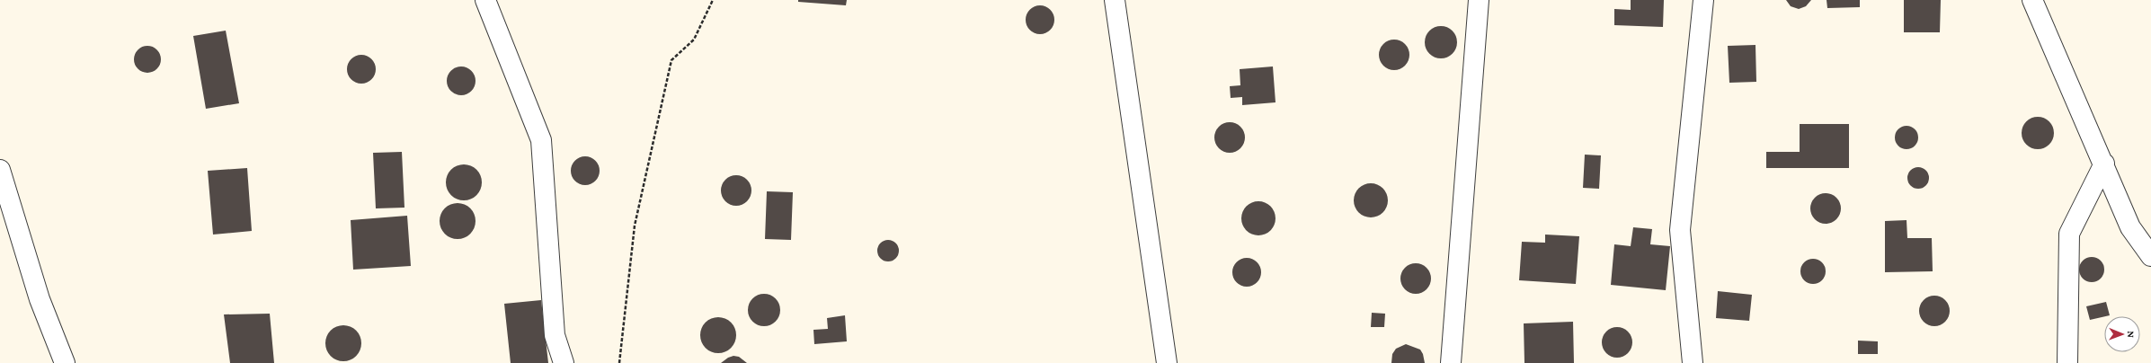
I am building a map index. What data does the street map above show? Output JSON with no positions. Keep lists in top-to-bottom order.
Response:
{
  "north": "right"
}
